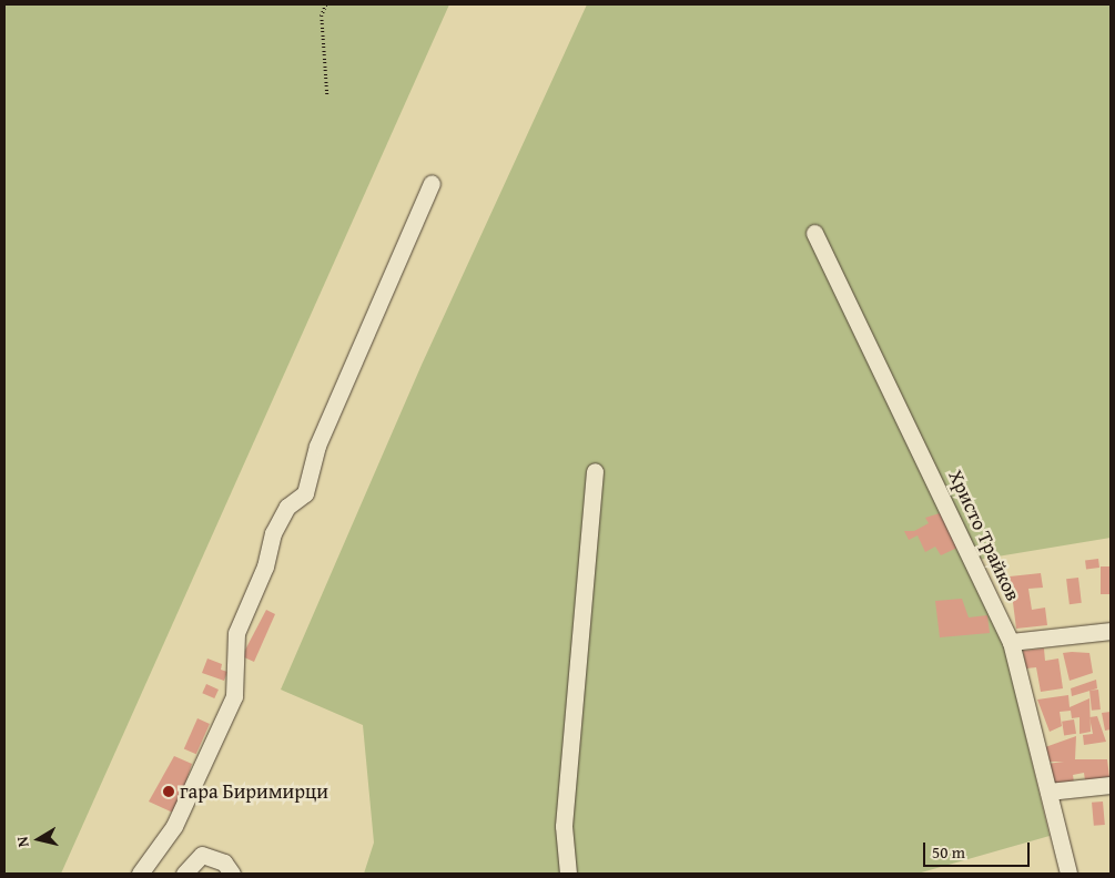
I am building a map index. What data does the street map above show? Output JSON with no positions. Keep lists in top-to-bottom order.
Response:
{
  "streets": {
    "street": ["Христо Трайков"]
  },
  "places": ["гара Биримирци"],
  "scale_bar": "50 m",
  "north": "left"
}
